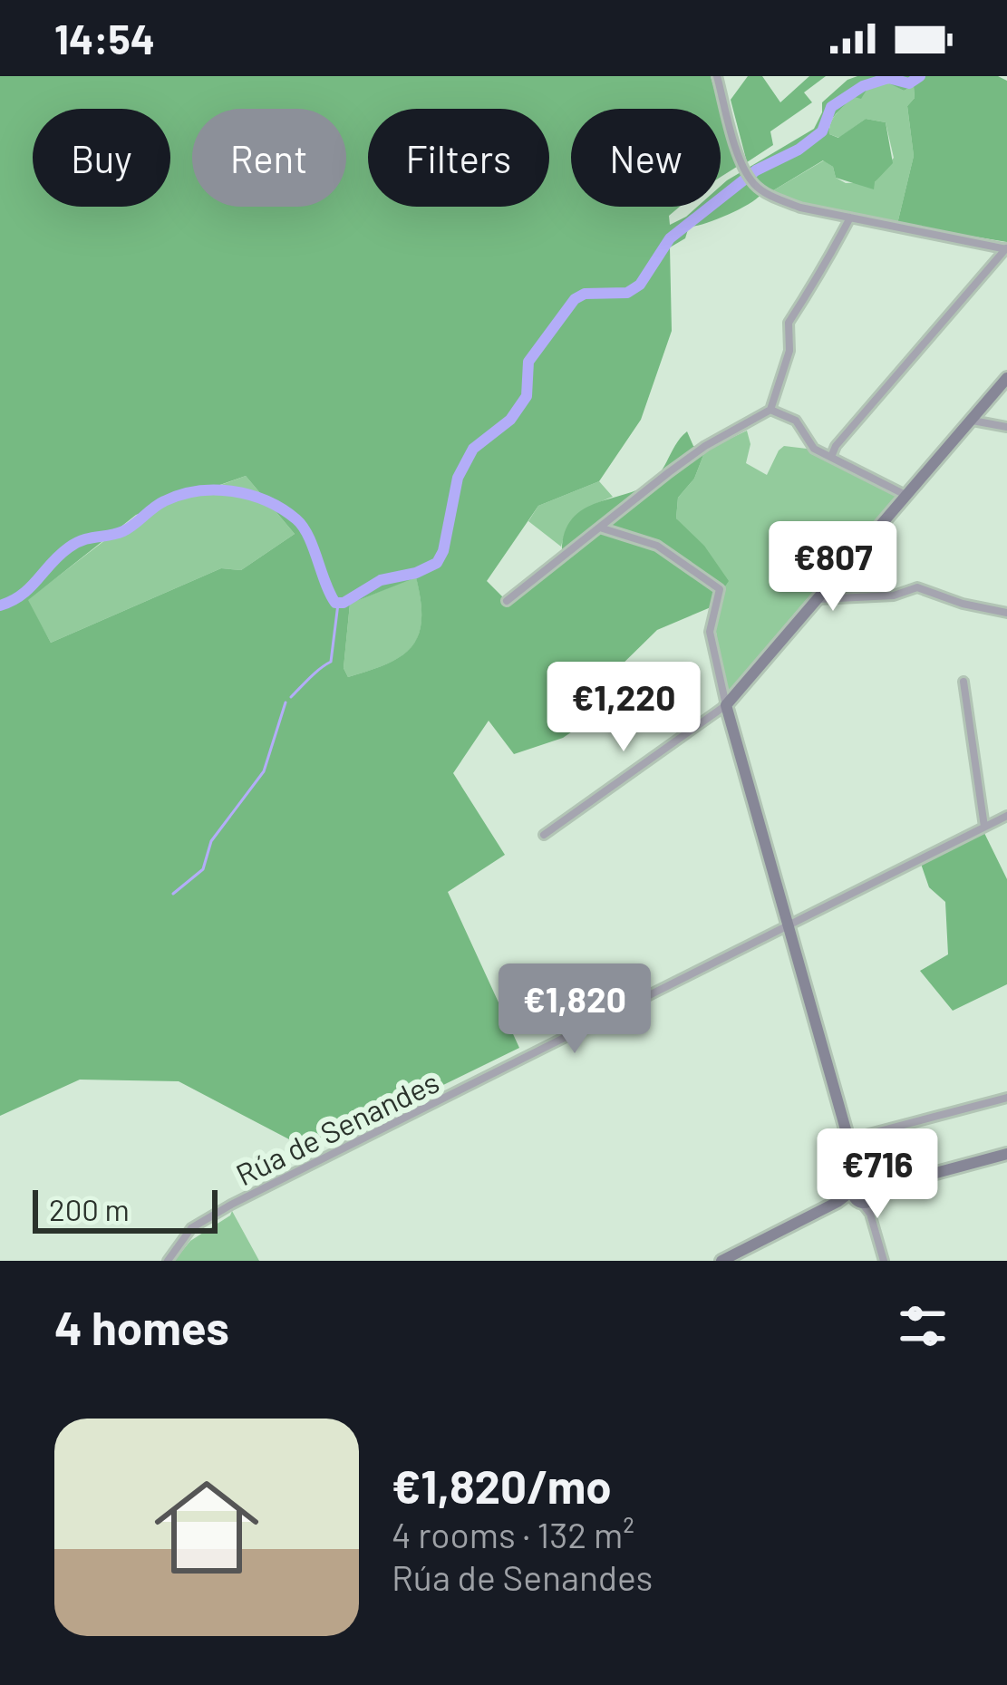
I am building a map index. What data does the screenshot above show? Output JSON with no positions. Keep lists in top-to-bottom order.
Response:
{
  "streets": {
    "street": ["Rúa de Senandes"]
  },
  "scale_bar": "200 m",
  "page": {
    "status": "14:54",
    "chip": [
      "Buy",
      "Rent",
      "Filters",
      "New"
    ],
    "price": [
      "€807",
      "€1,220",
      "€1,820",
      "€716"
    ],
    "scale": "200 m",
    "heading": "4 homes",
    "list": [
      {
        "name": "€1,820/mo",
        "note": "4 rooms · 132 m² · Rúa de Senandes"
      }
    ]
  }
}
